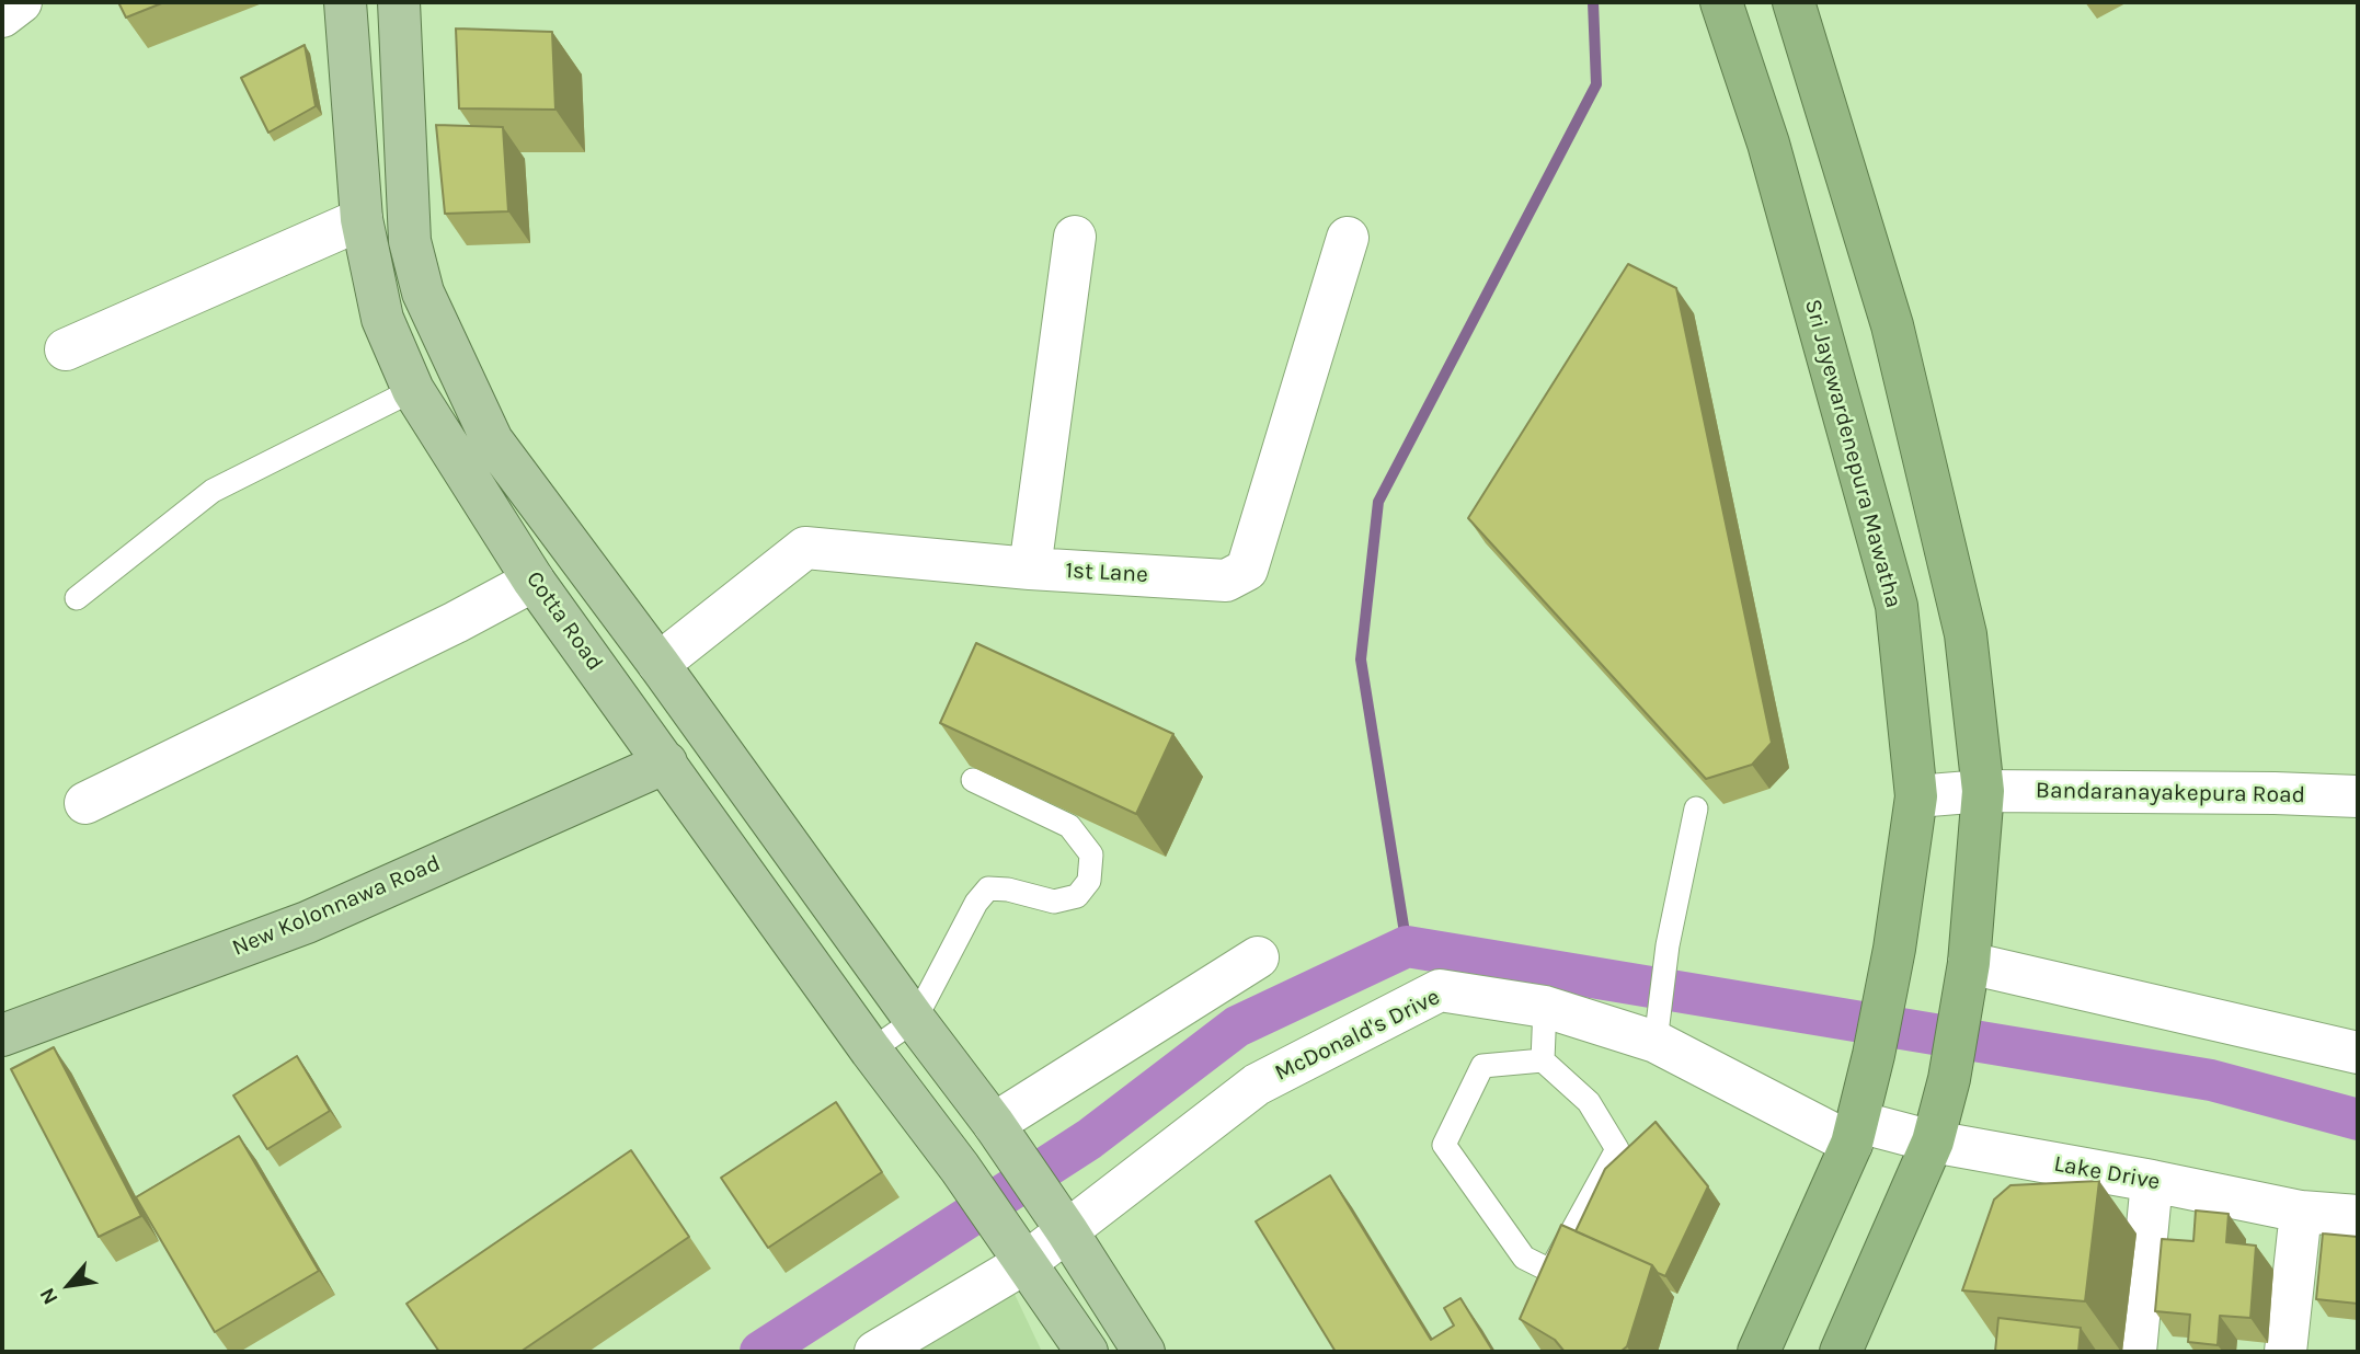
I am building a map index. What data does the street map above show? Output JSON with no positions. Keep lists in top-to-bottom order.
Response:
{
  "streets": {
    "highway": ["Sri Jayewardenepura Mawatha"],
    "main road": ["Cotta Road", "New Kolonnawa Road"],
    "street": [
      "1st Lane",
      "Bandaranayakepura Road",
      "McDonald's Drive",
      "Lake Drive"
    ]
  },
  "crossings": [
    ["Sri Jayewardenepura Mawatha", "Bandaranayakepura Road"],
    ["Sri Jayewardenepura Mawatha", "McDonald's Drive"],
    ["Sri Jayewardenepura Mawatha", "Lake Drive"],
    ["Cotta Road", "New Kolonnawa Road"],
    ["Cotta Road", "McDonald's Drive"],
    ["McDonald's Drive", "Lake Drive"]
  ],
  "north": "bottom left"
}
